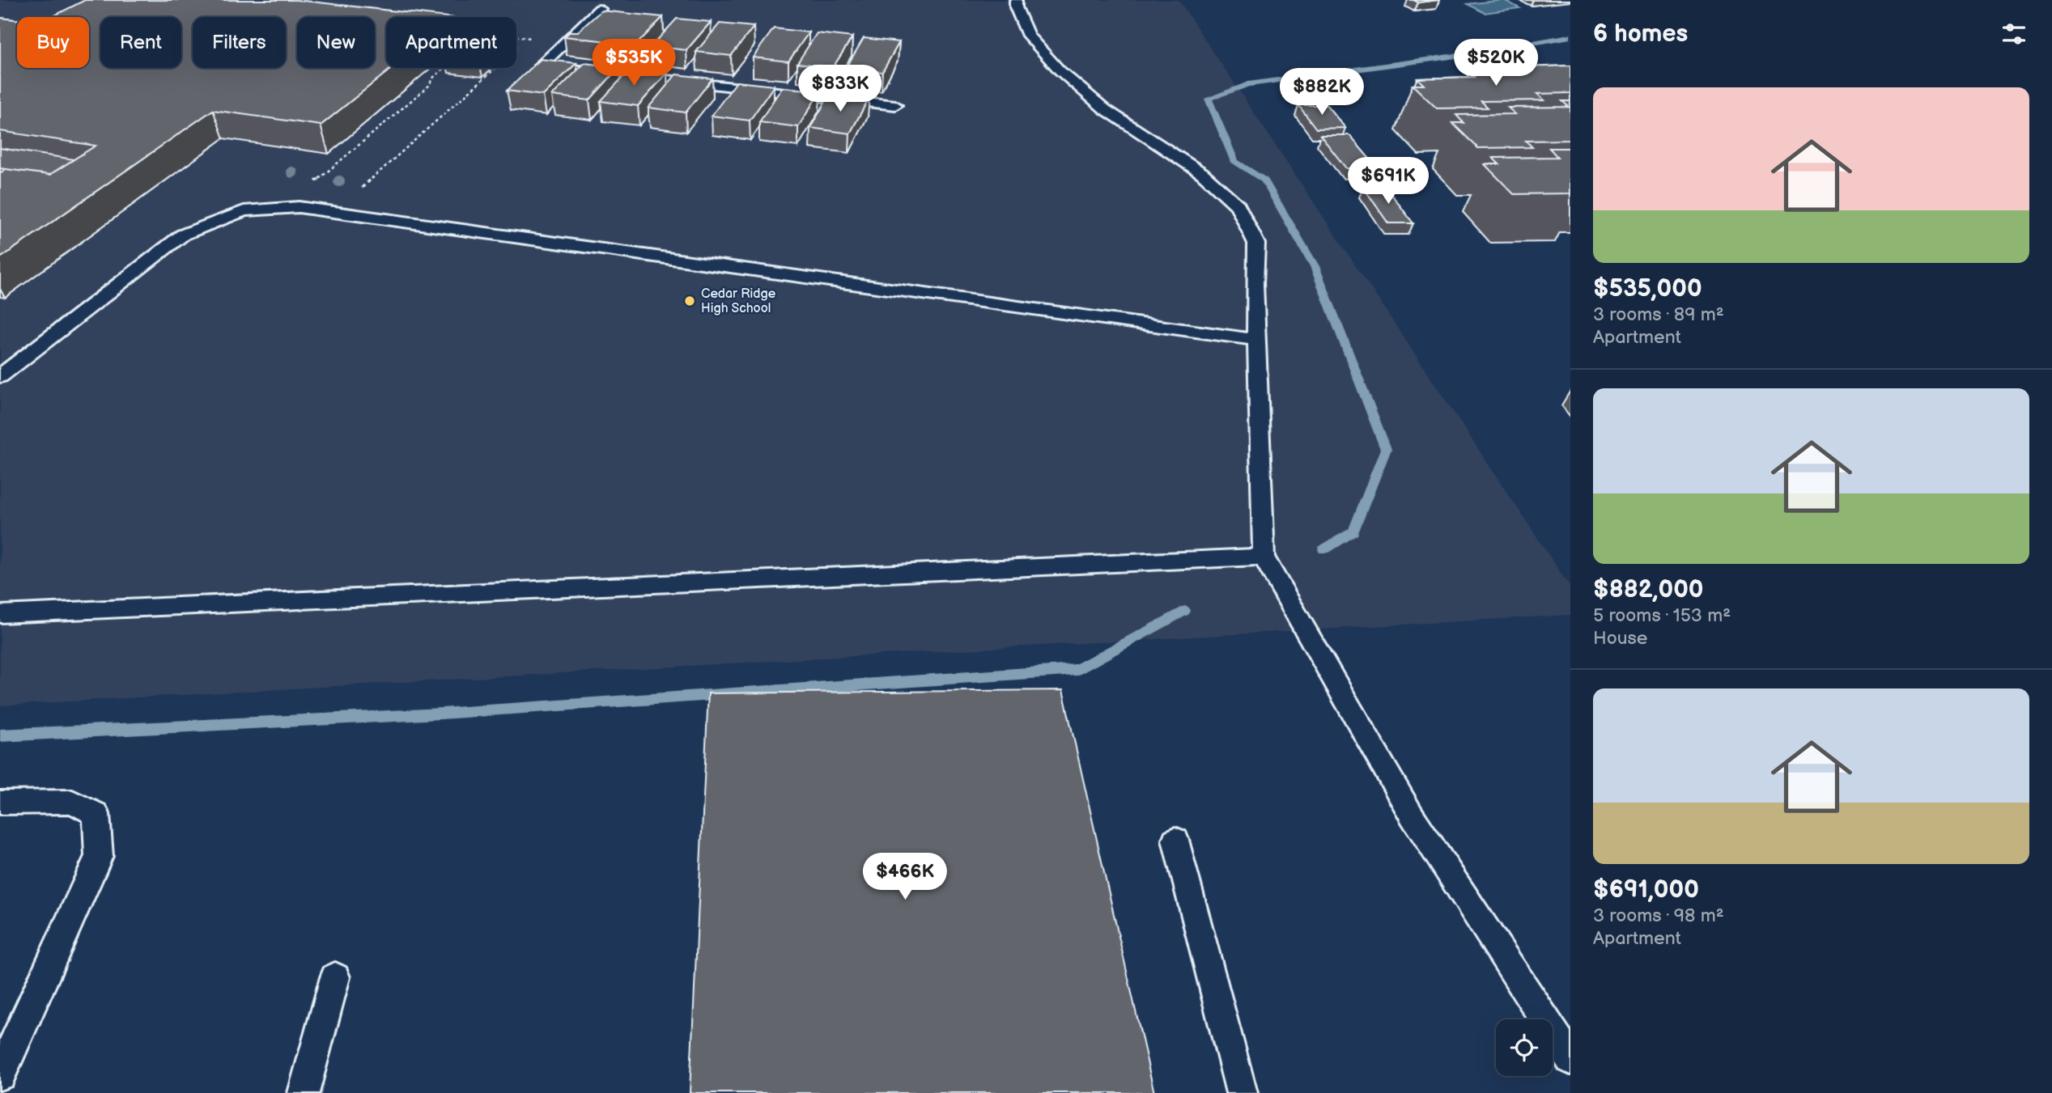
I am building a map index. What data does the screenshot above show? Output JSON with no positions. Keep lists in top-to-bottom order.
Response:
{
  "places": ["Cedar Ridge High School"],
  "page": {
    "heading": "6 homes",
    "chip": [
      "Buy",
      "Rent",
      "Filters",
      "New",
      "Apartment"
    ],
    "price": [
      "$535K",
      "$520K",
      "$833K",
      "$882K",
      "$691K",
      "$466K"
    ],
    "list": [
      {
        "name": "$535,000",
        "note": "3 rooms · 89 m² · Apartment"
      },
      {
        "name": "$882,000",
        "note": "5 rooms · 153 m² · House"
      },
      {
        "name": "$691,000",
        "note": "3 rooms · 98 m² · Apartment"
      }
    ]
  }
}
